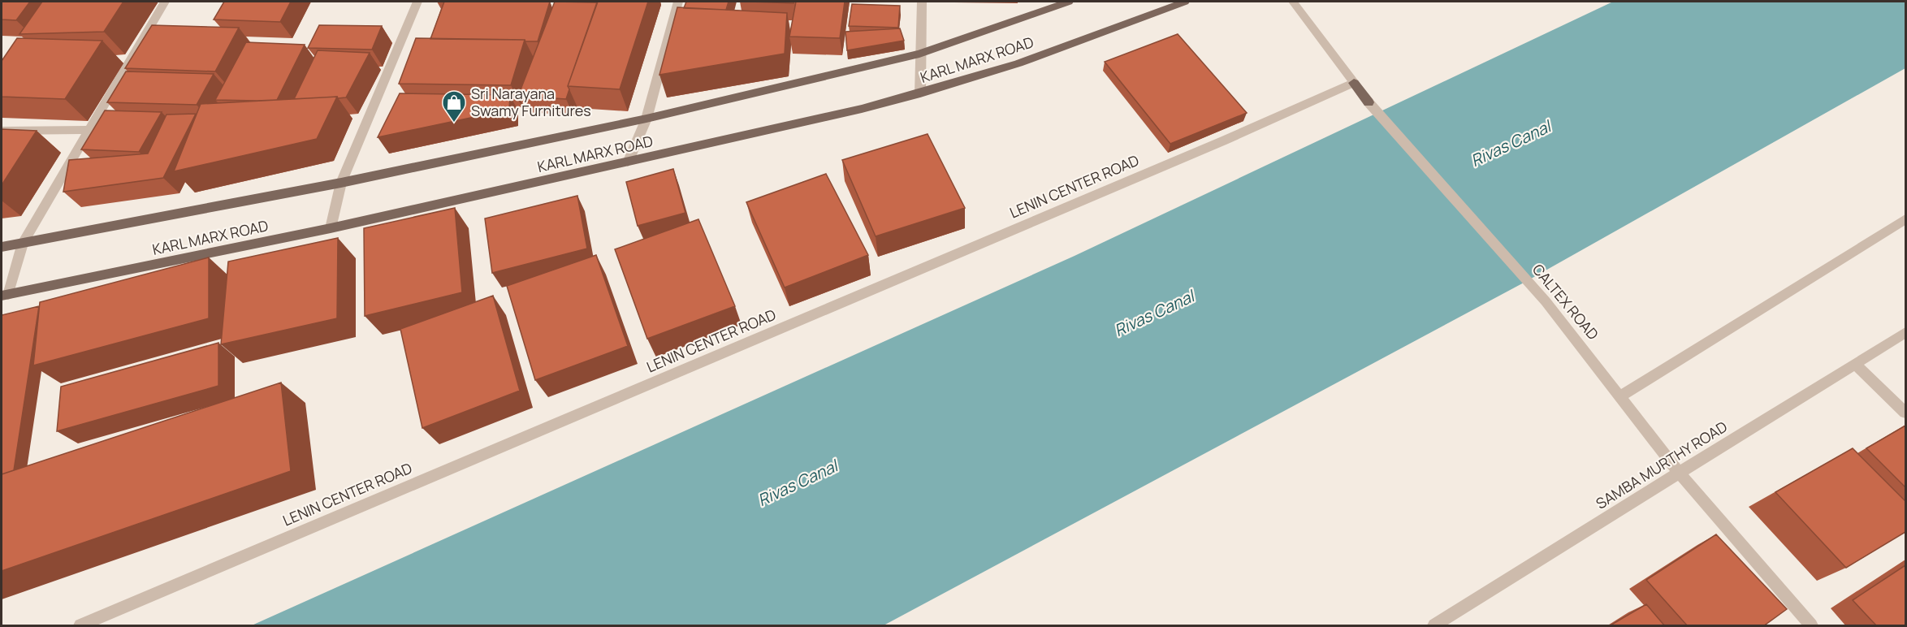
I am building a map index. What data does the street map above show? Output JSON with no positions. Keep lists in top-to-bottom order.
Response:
{
  "streets": {
    "main road": ["KARL MARX ROAD", "CALTEX ROAD"],
    "street": ["LENIN CENTER ROAD", "SAMBA MURTHY ROAD"]
  },
  "crossings": [
    ["LENIN CENTER ROAD", "CALTEX ROAD"],
    ["CALTEX ROAD", "SAMBA MURTHY ROAD"]
  ],
  "water": ["Rivas Canal"],
  "places": {
    "shop": ["Sri Narayana Swamy Furnitures"]
  }
}
